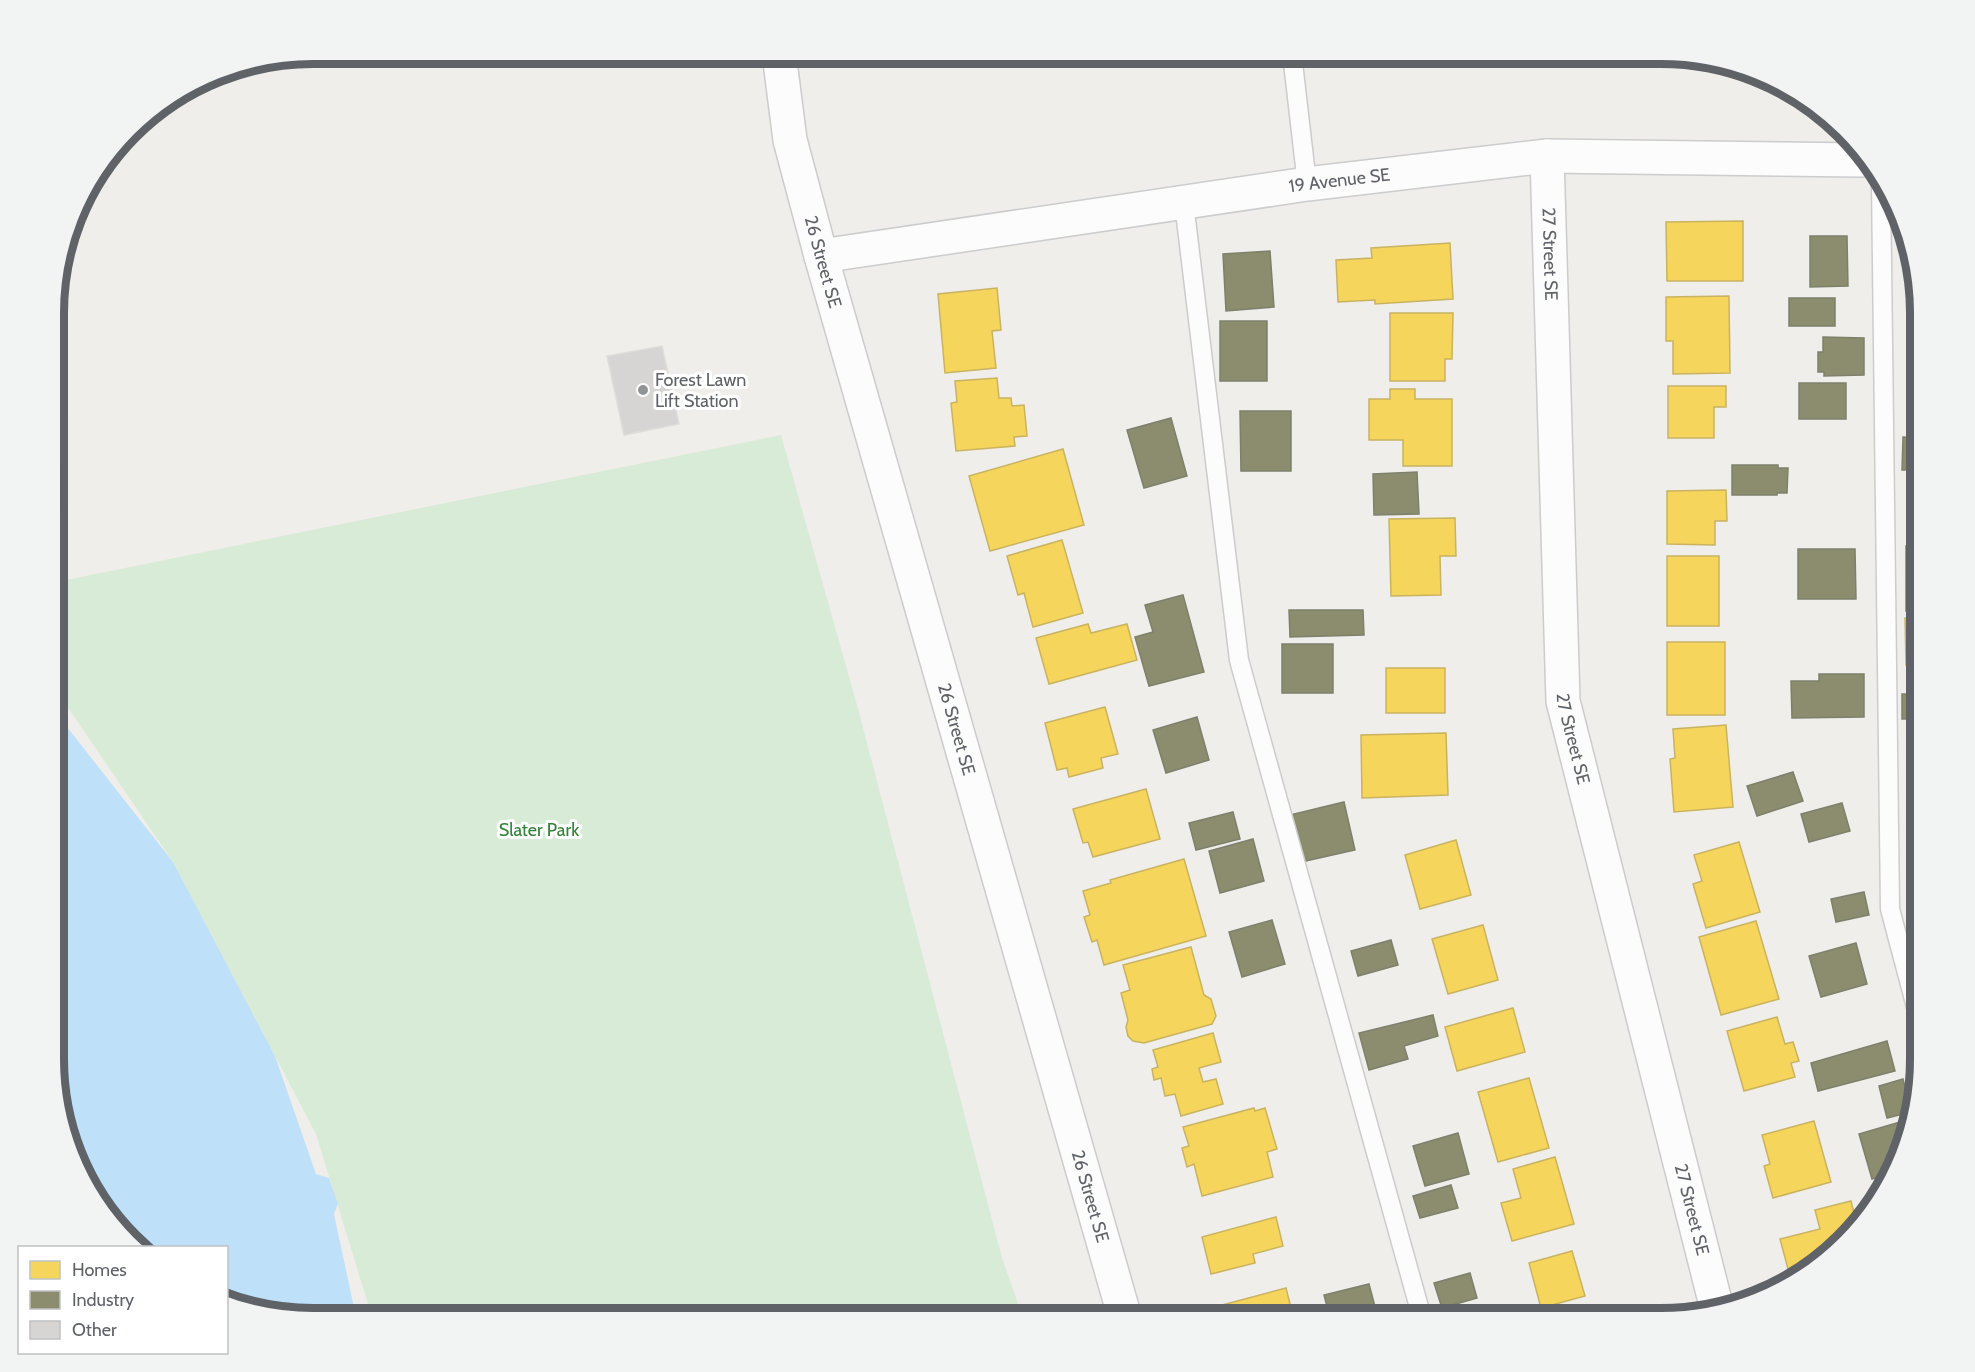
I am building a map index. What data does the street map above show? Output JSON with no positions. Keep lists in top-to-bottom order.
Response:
{
  "streets": {
    "street": ["19 Avenue SE", "27 Street SE", "26 Street SE"]
  },
  "crossings": [
    ["19 Avenue SE", "27 Street SE"],
    ["19 Avenue SE", "26 Street SE"]
  ],
  "parks": ["Slater Park"],
  "places": ["Forest Lawn Lift Station"],
  "legend": ["Homes", "Industry", "Other"]
}
